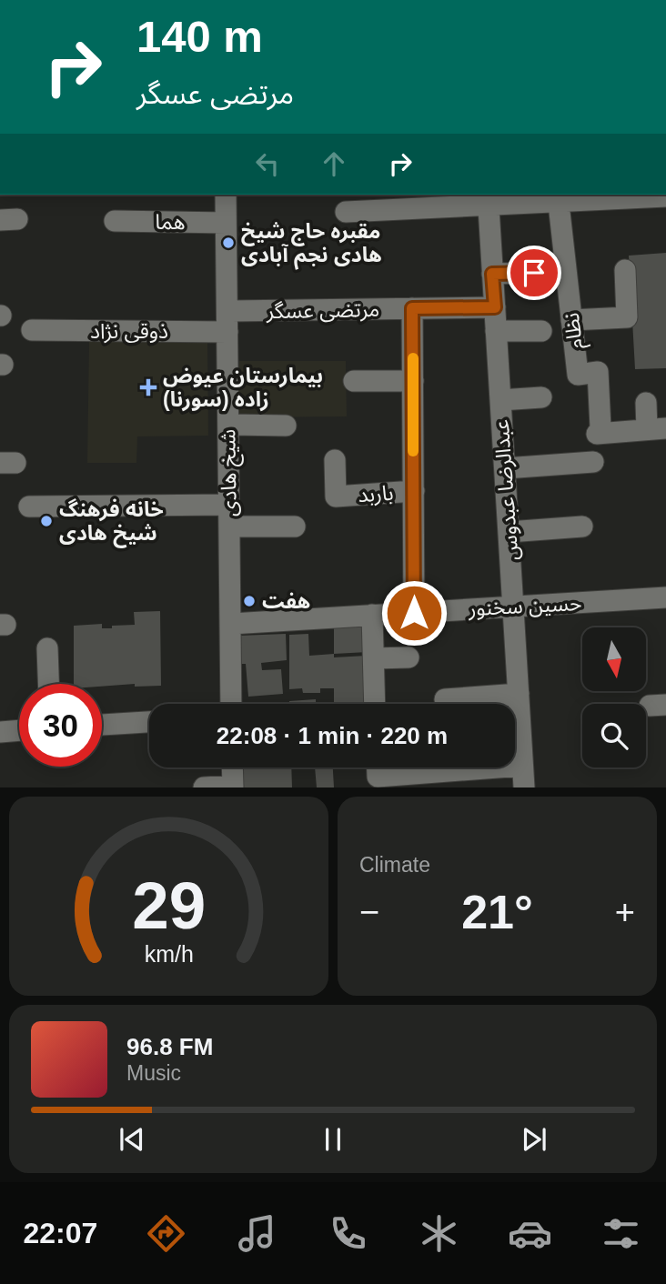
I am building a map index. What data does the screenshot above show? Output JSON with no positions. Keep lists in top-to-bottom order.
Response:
{
  "streets": {
    "street": [
      "هما",
      "مرتضی عسگر",
      "ذوقی نژاد",
      "نظام",
      "شیخ هادی",
      "عبدالرضا عبدوس",
      "باربد",
      "حسین سخنور"
    ]
  },
  "crossings": [
    ["هما", "شیخ هادی"],
    ["مرتضی عسگر", "ذوقی نژاد"],
    ["مرتضی عسگر", "شیخ هادی"],
    ["مرتضی عسگر", "عبدالرضا عبدوس"],
    ["ذوقی نژاد", "شیخ هادی"],
    ["شیخ هادی", "حسین سخنور"],
    ["عبدالرضا عبدوس", "حسین سخنور"]
  ],
  "places": {
    "other": ["مقبره حاج شیخ هادی نجم آبادی", "خانه فرهنگ شیخ هادی", "هفت"],
    "health": ["بیمارستان عیوض زاده (سورنا)"]
  },
  "north": "bottom",
  "page": {
    "turn": ["140 m", "مرتضی عسگر"],
    "limit": "30",
    "trip": "22:08 · 1 min · 220 m",
    "tile": "Climate",
    "heat": ["−", "21°", "+"],
    "song": ["96.8 FM", "Music"],
    "tabs": "22:07",
    "gauge": ["29", "km/h"]
  }
}
